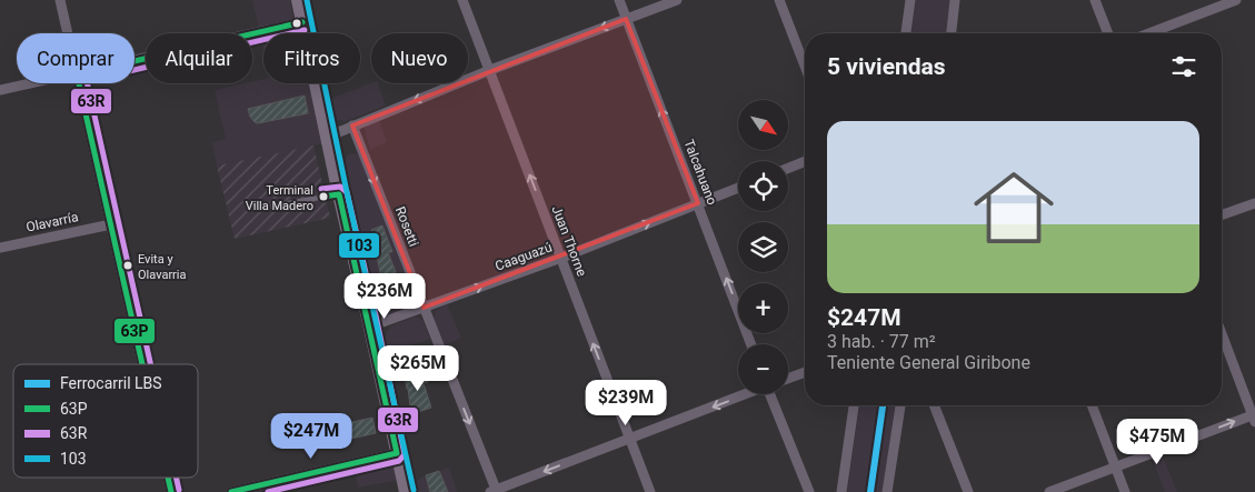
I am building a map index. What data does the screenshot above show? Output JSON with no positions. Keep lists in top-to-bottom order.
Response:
{
  "streets": {
    "street": [
      "Talcahuano",
      "Olavarría",
      "Rosetti",
      "Juan Thorne",
      "Caaguazú"
    ]
  },
  "crossings": [
    ["Talcahuano", "Caaguazú"],
    ["Rosetti", "Caaguazú"],
    ["Juan Thorne", "Caaguazú"]
  ],
  "one_way": [
    "Talcahuano",
    "Rosetti",
    "Juan Thorne",
    "Caaguazú"
  ],
  "places": ["Terminal Villa Madero", "Evita y Olavarria"],
  "lines": [
    "transit line 103",
    "transit line 63P",
    "transit line 63R",
    "rail line LBS"
  ],
  "legend": [
    "Ferrocarril LBS",
    "63P",
    "63R",
    "103"
  ],
  "north": "bottom right",
  "page": {
    "chip": [
      "Comprar",
      "Alquilar",
      "Filtros",
      "Nuevo"
    ],
    "heading": "5 viviendas",
    "map_buttons": ["+", "−"],
    "list": [
      {
        "name": "$247M",
        "note": "3 hab. · 77 m² · Teniente General Giribone"
      }
    ],
    "price": [
      "$236M",
      "$265M",
      "$239M",
      "$247M",
      "$475M"
    ]
  }
}
